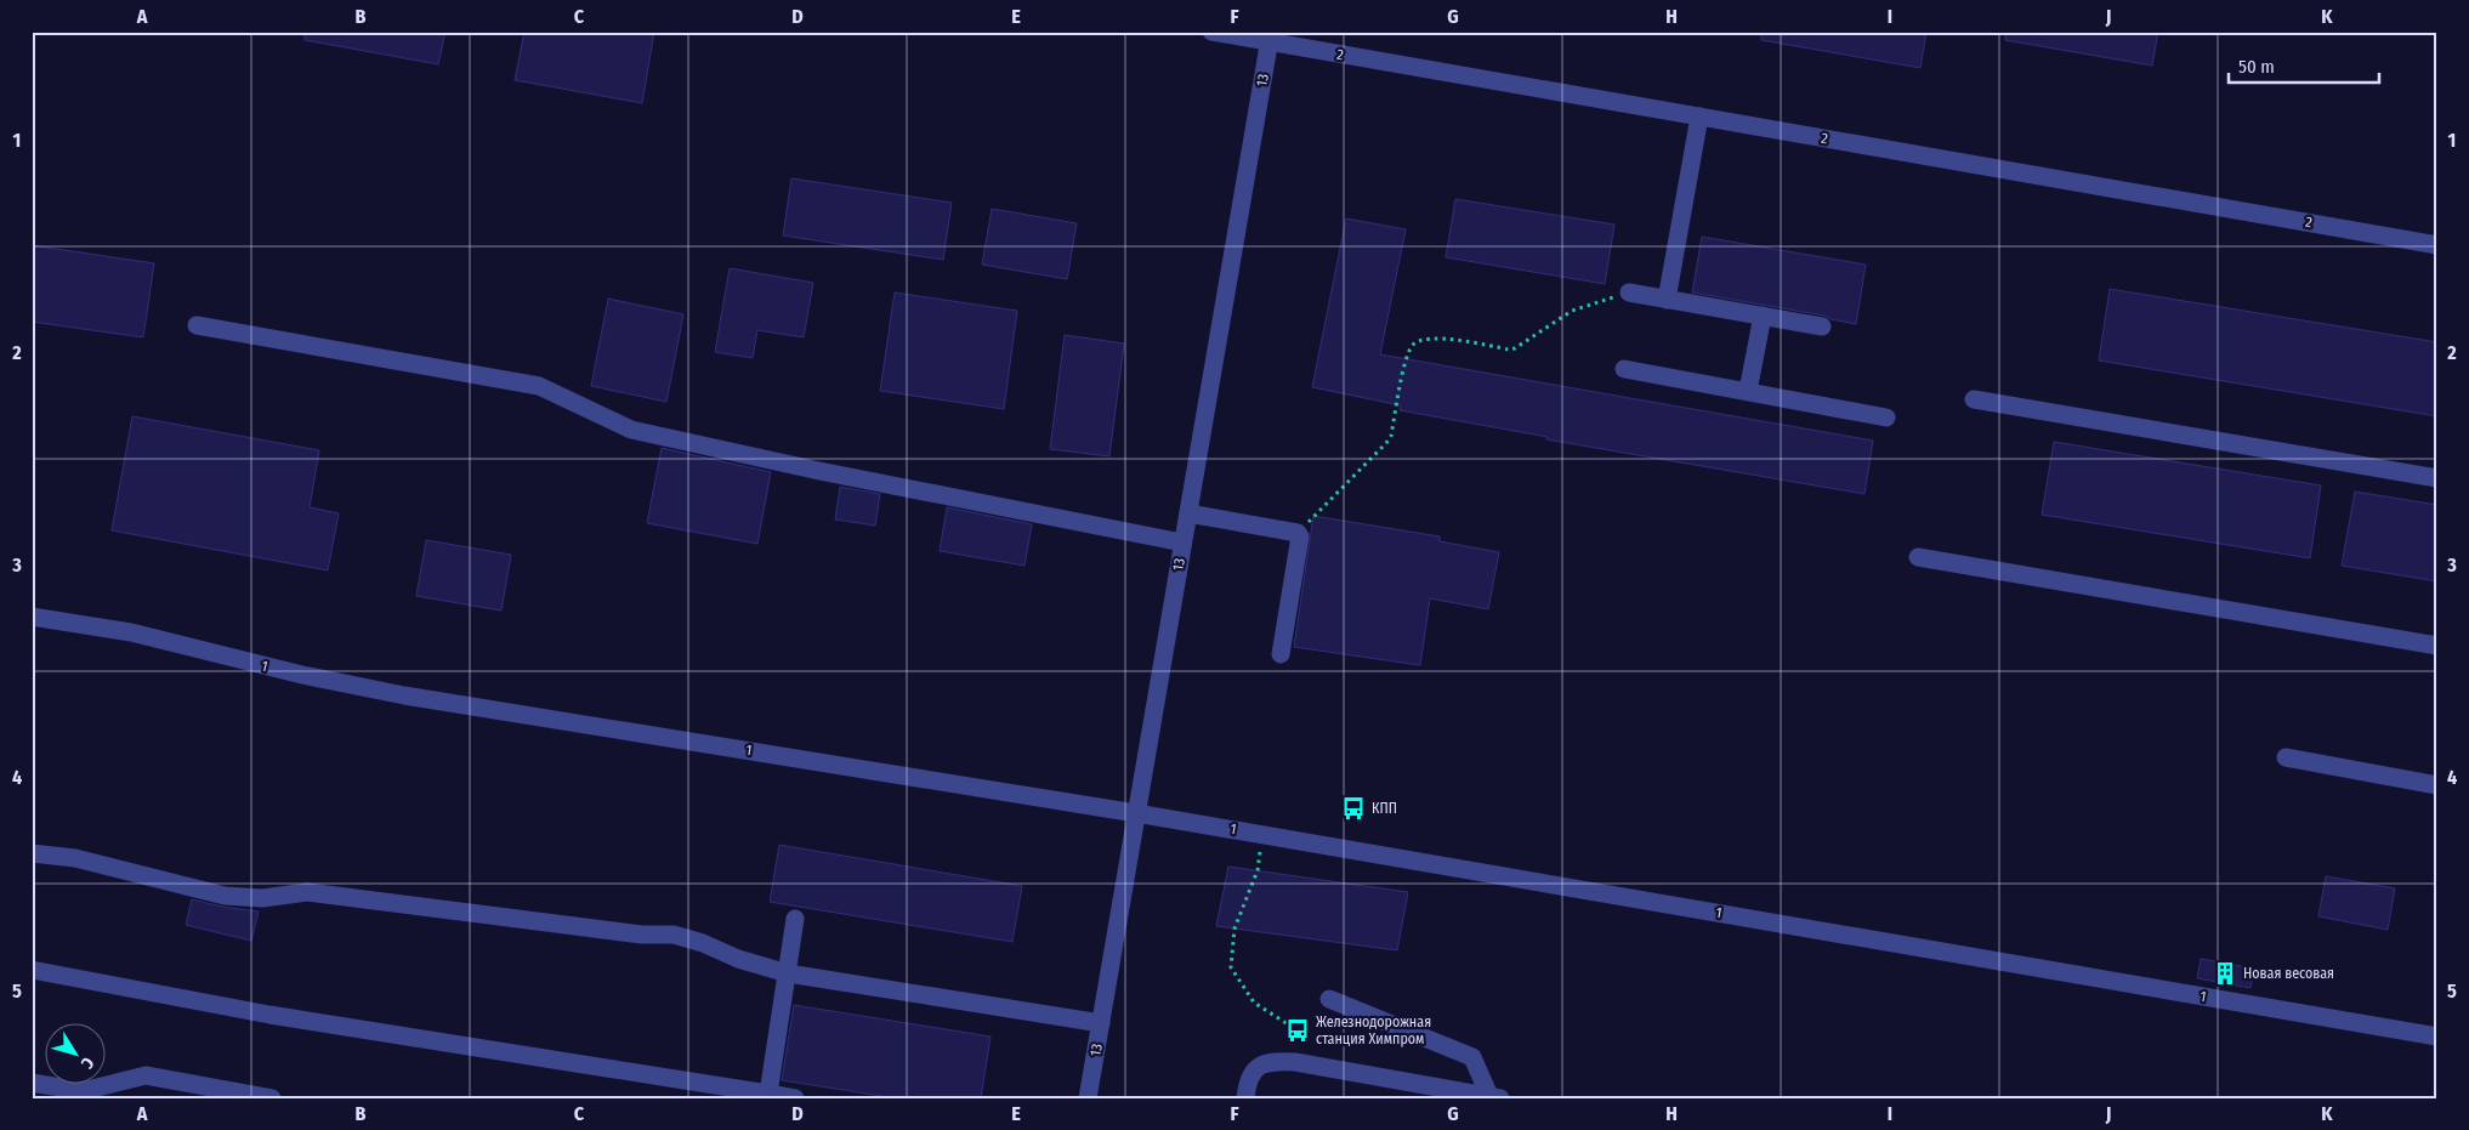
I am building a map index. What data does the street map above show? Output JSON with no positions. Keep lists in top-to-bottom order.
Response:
{
  "streets": {
    "street": ["2", "13", "1"]
  },
  "crossings": [
    ["2", "13"],
    ["13", "1"]
  ],
  "places": {
    "bus stop": ["КПП", "Железнодорожная станция Химпром"],
    "building": ["Новая весовая"]
  },
  "scale_bar": "50 m",
  "north": "bottom right",
  "grid": {
    "columns": [
      "A",
      "B",
      "C",
      "D",
      "E",
      "F",
      "G",
      "H",
      "I",
      "J",
      "K"
    ],
    "rows": [
      "1",
      "2",
      "3",
      "4",
      "5"
    ]
  }
}
